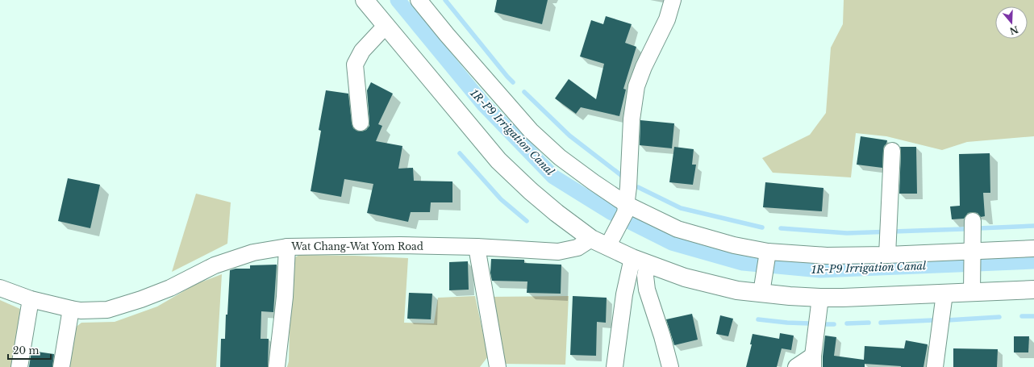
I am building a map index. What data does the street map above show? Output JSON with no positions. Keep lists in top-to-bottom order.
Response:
{
  "streets": {
    "street": ["Wat Chang-Wat Yom Road"]
  },
  "water": ["1R-P9 Irrigation Canal"],
  "scale_bar": "20 m",
  "north": "bottom"
}
